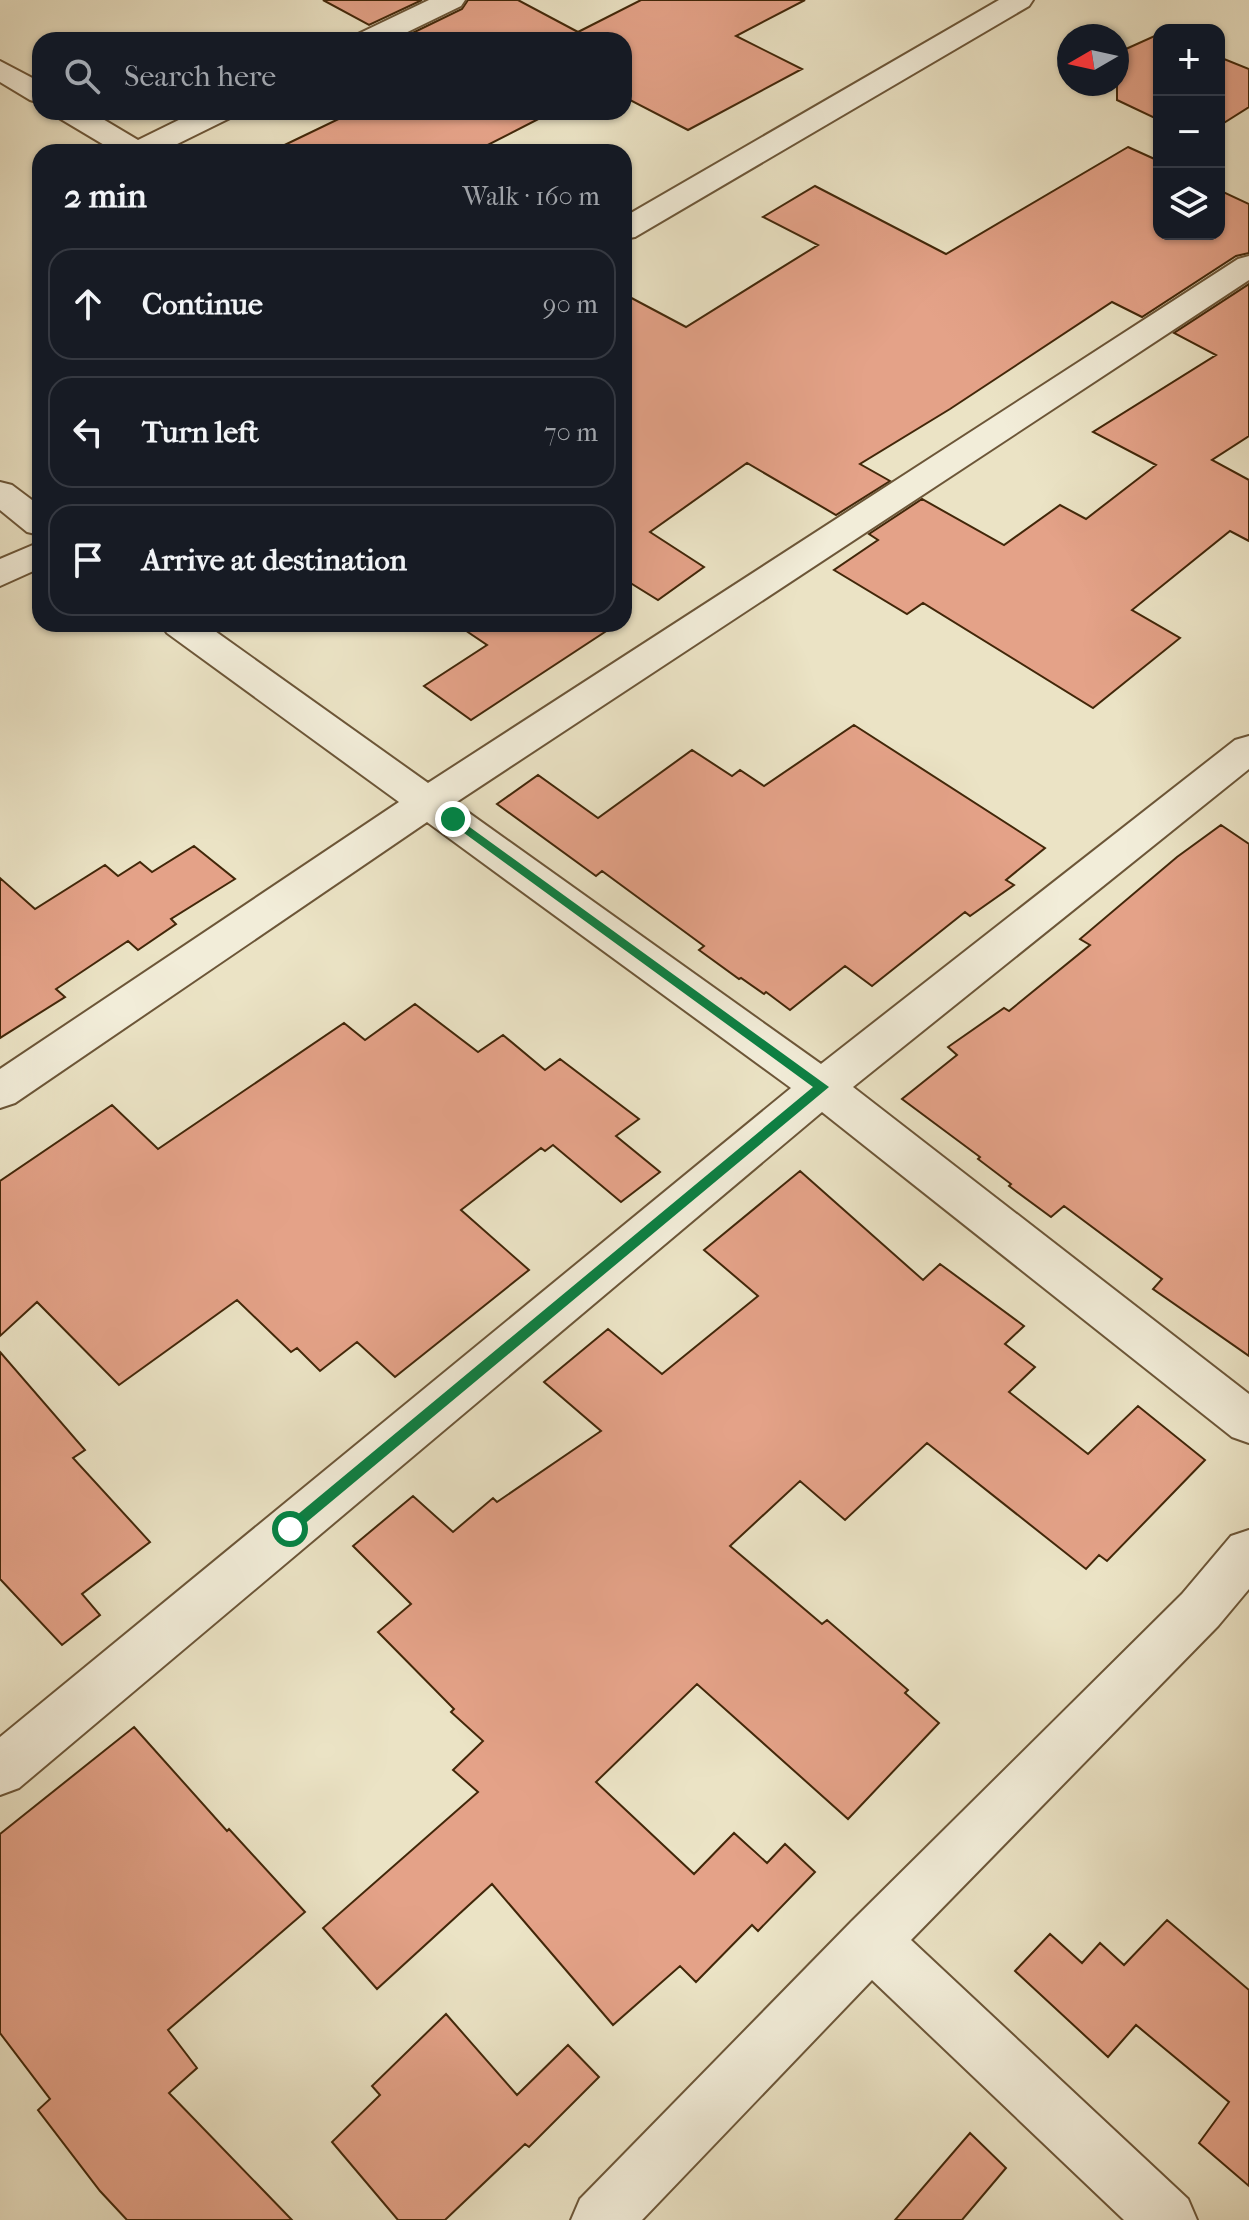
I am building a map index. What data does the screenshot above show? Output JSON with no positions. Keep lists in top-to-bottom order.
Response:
{
  "north": "left",
  "page": {
    "map_buttons": ["+", "−"],
    "search": "Search here",
    "heading": ["2 min", "Walk · 160 m"],
    "list": [
      ["Continue", "90 m"],
      ["Turn left", "70 m"],
      "Arrive at destination"
    ]
  }
}
